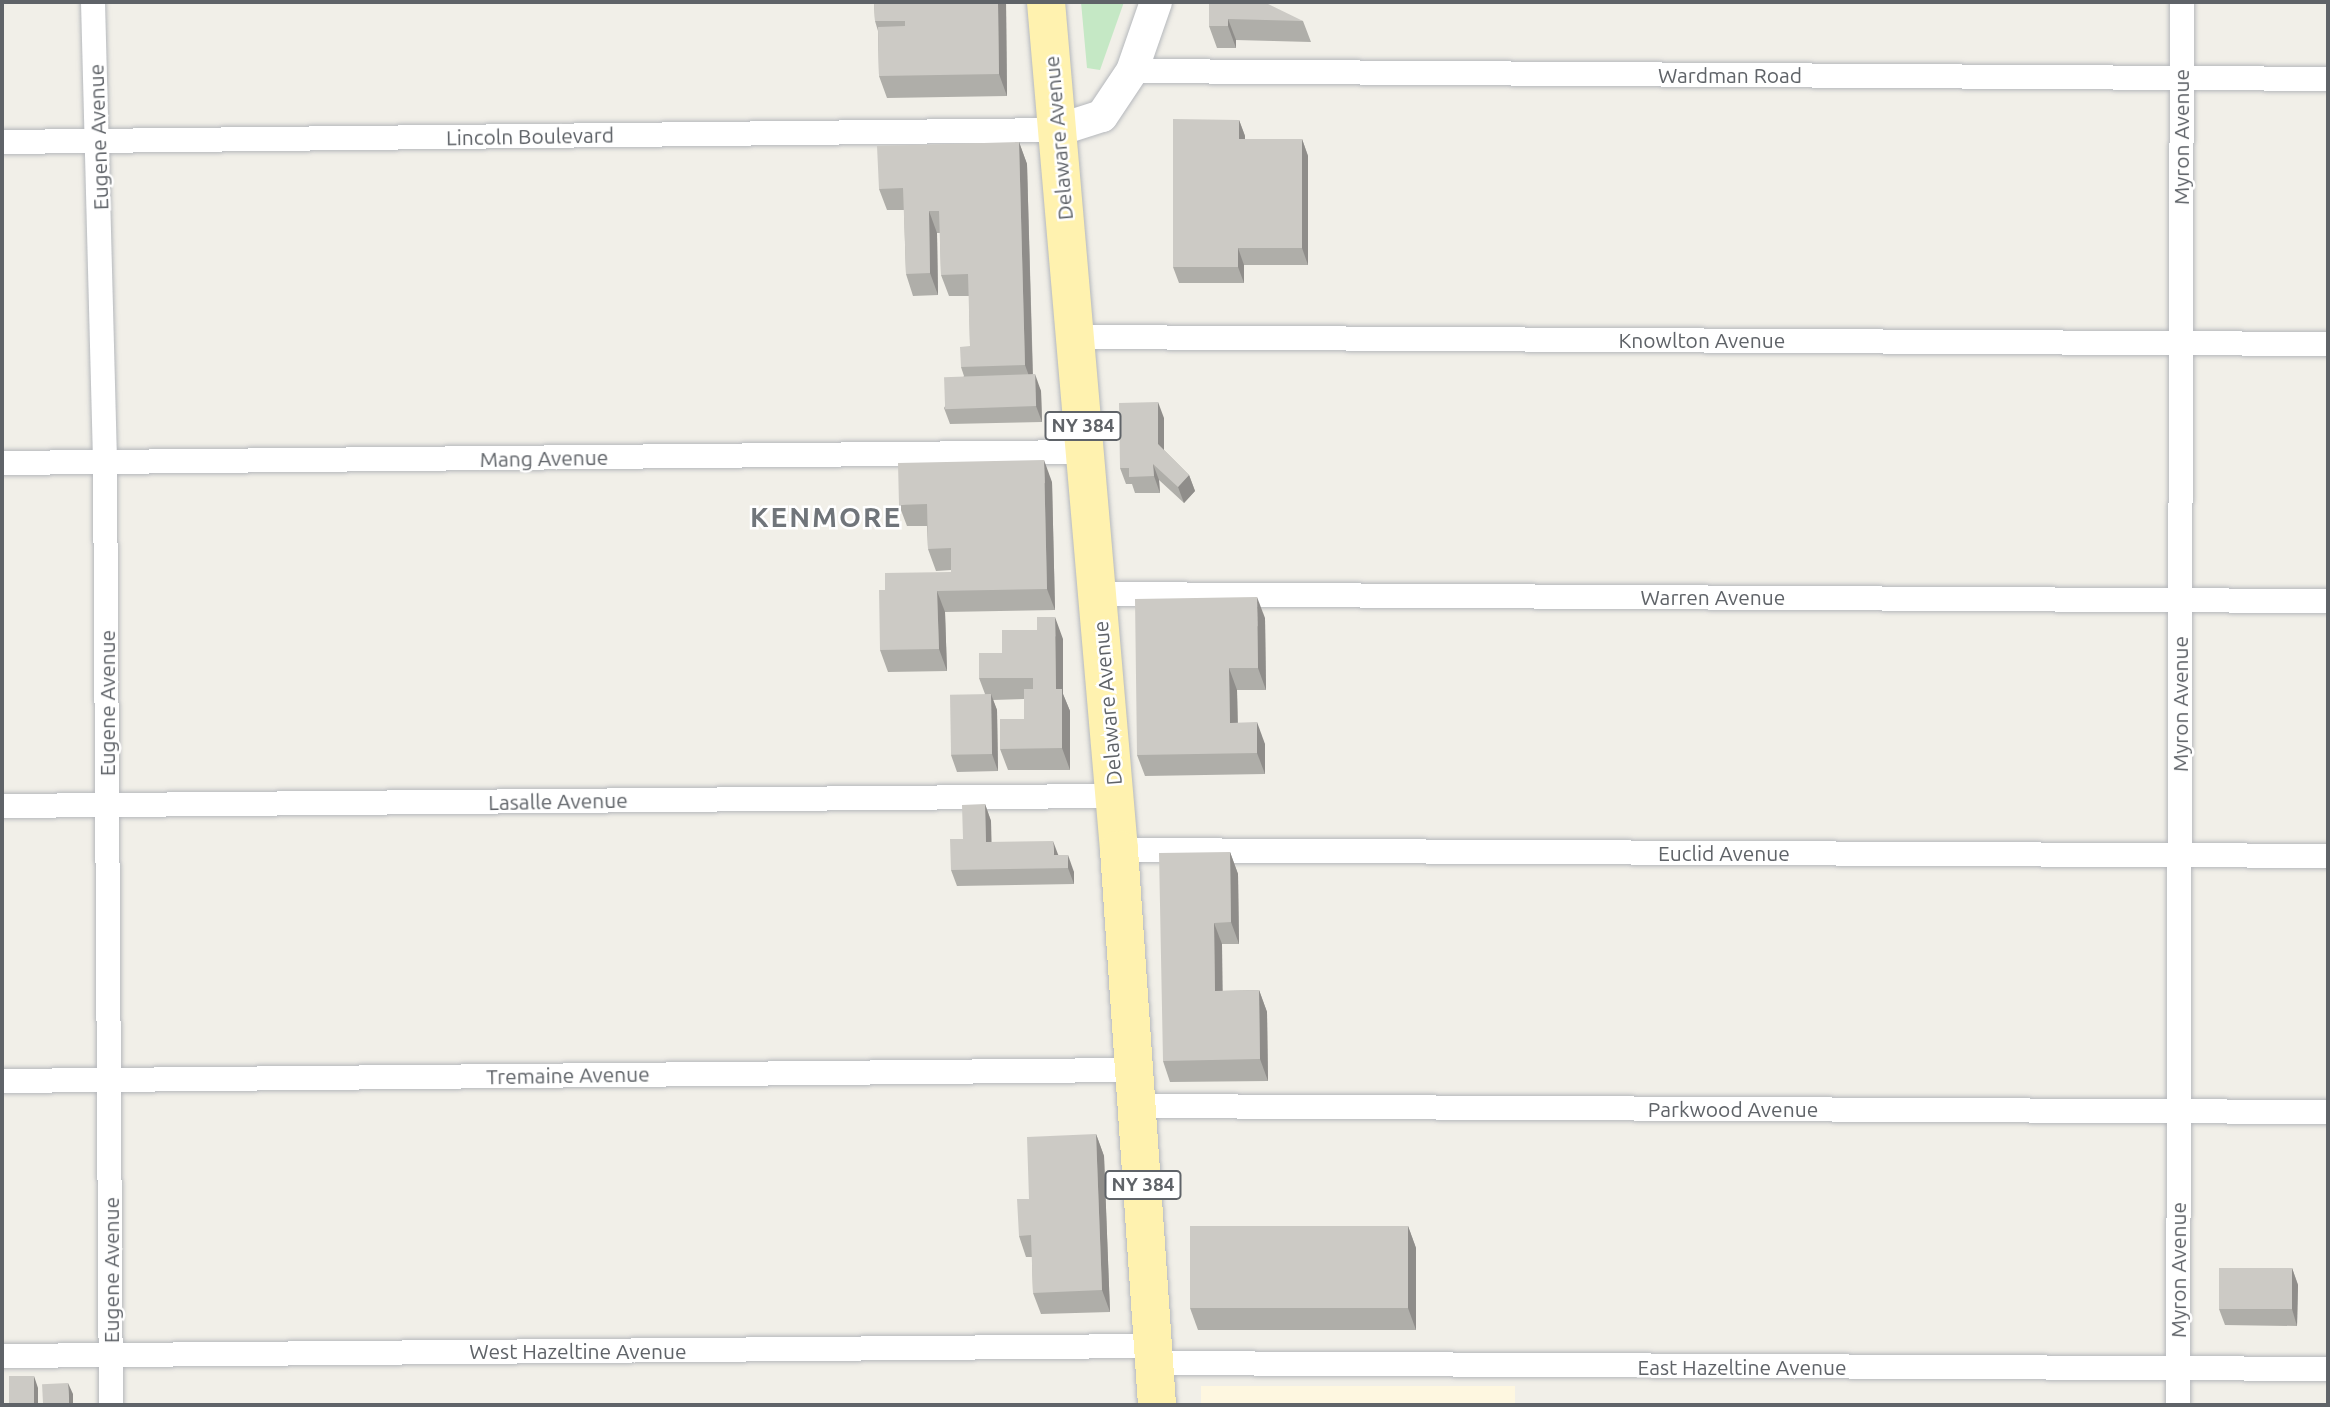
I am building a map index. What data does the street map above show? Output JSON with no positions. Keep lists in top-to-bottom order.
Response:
{
  "streets": {
    "main road": ["Delaware Avenue", "NY 384"],
    "street": [
      "Wardman Road",
      "Lincoln Boulevard",
      "Eugene Avenue",
      "Myron Avenue",
      "Knowlton Avenue",
      "Mang Avenue",
      "Warren Avenue",
      "Lasalle Avenue",
      "Euclid Avenue",
      "Tremaine Avenue",
      "Parkwood Avenue",
      "West Hazeltine Avenue",
      "East Hazeltine Avenue"
    ]
  },
  "crossings": [
    ["Wardman Road", "Myron Avenue"],
    ["Lincoln Boulevard", "Eugene Avenue"],
    ["Lincoln Boulevard", "Delaware Avenue"],
    ["Eugene Avenue", "Mang Avenue"],
    ["Eugene Avenue", "Lasalle Avenue"],
    ["Eugene Avenue", "Tremaine Avenue"],
    ["Eugene Avenue", "West Hazeltine Avenue"],
    ["Myron Avenue", "Knowlton Avenue"],
    ["Myron Avenue", "Warren Avenue"],
    ["Myron Avenue", "Euclid Avenue"],
    ["Myron Avenue", "Parkwood Avenue"],
    ["Myron Avenue", "East Hazeltine Avenue"],
    ["Delaware Avenue", "Knowlton Avenue"],
    ["Delaware Avenue", "Mang Avenue"],
    ["Delaware Avenue", "Warren Avenue"],
    ["Delaware Avenue", "Lasalle Avenue"],
    ["Delaware Avenue", "Euclid Avenue"],
    ["Delaware Avenue", "Tremaine Avenue"],
    ["Delaware Avenue", "Parkwood Avenue"],
    ["Delaware Avenue", "West Hazeltine Avenue"],
    ["Delaware Avenue", "East Hazeltine Avenue"],
    ["Tremaine Avenue", "Parkwood Avenue"],
    ["West Hazeltine Avenue", "East Hazeltine Avenue"]
  ],
  "districts": ["KENMORE"]
}
